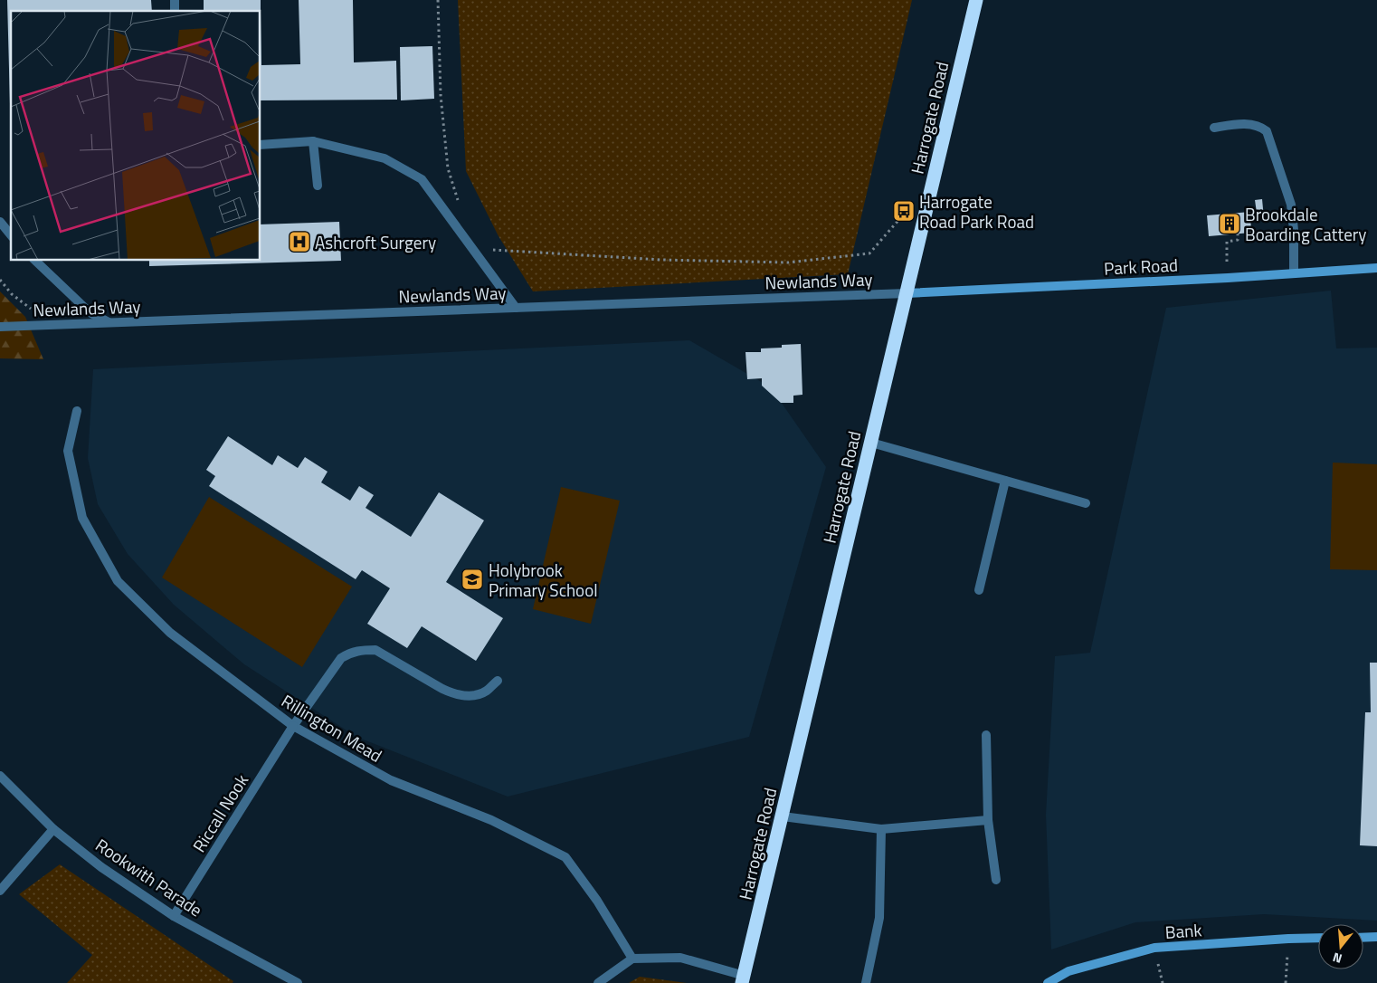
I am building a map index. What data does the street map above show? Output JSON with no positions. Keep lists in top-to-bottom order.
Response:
{
  "streets": {
    "highway": ["Harrogate Road"],
    "street": [
      "Park Road",
      "Newlands Way",
      "Rillington Mead",
      "Riccall Nook",
      "Rookwith Parade",
      "Bank"
    ]
  },
  "crossings": [
    ["Harrogate Road", "Park Road"],
    ["Harrogate Road", "Newlands Way"],
    ["Park Road", "Newlands Way"],
    ["Rillington Mead", "Riccall Nook"],
    ["Riccall Nook", "Rookwith Parade"]
  ],
  "places": {
    "bus stop": ["Harrogate Road Park Road"],
    "building": ["Brookdale Boarding Cattery"],
    "hospital": ["Ashcroft Surgery"],
    "school or university": ["Holybrook Primary School"]
  },
  "north": "bottom"
}
